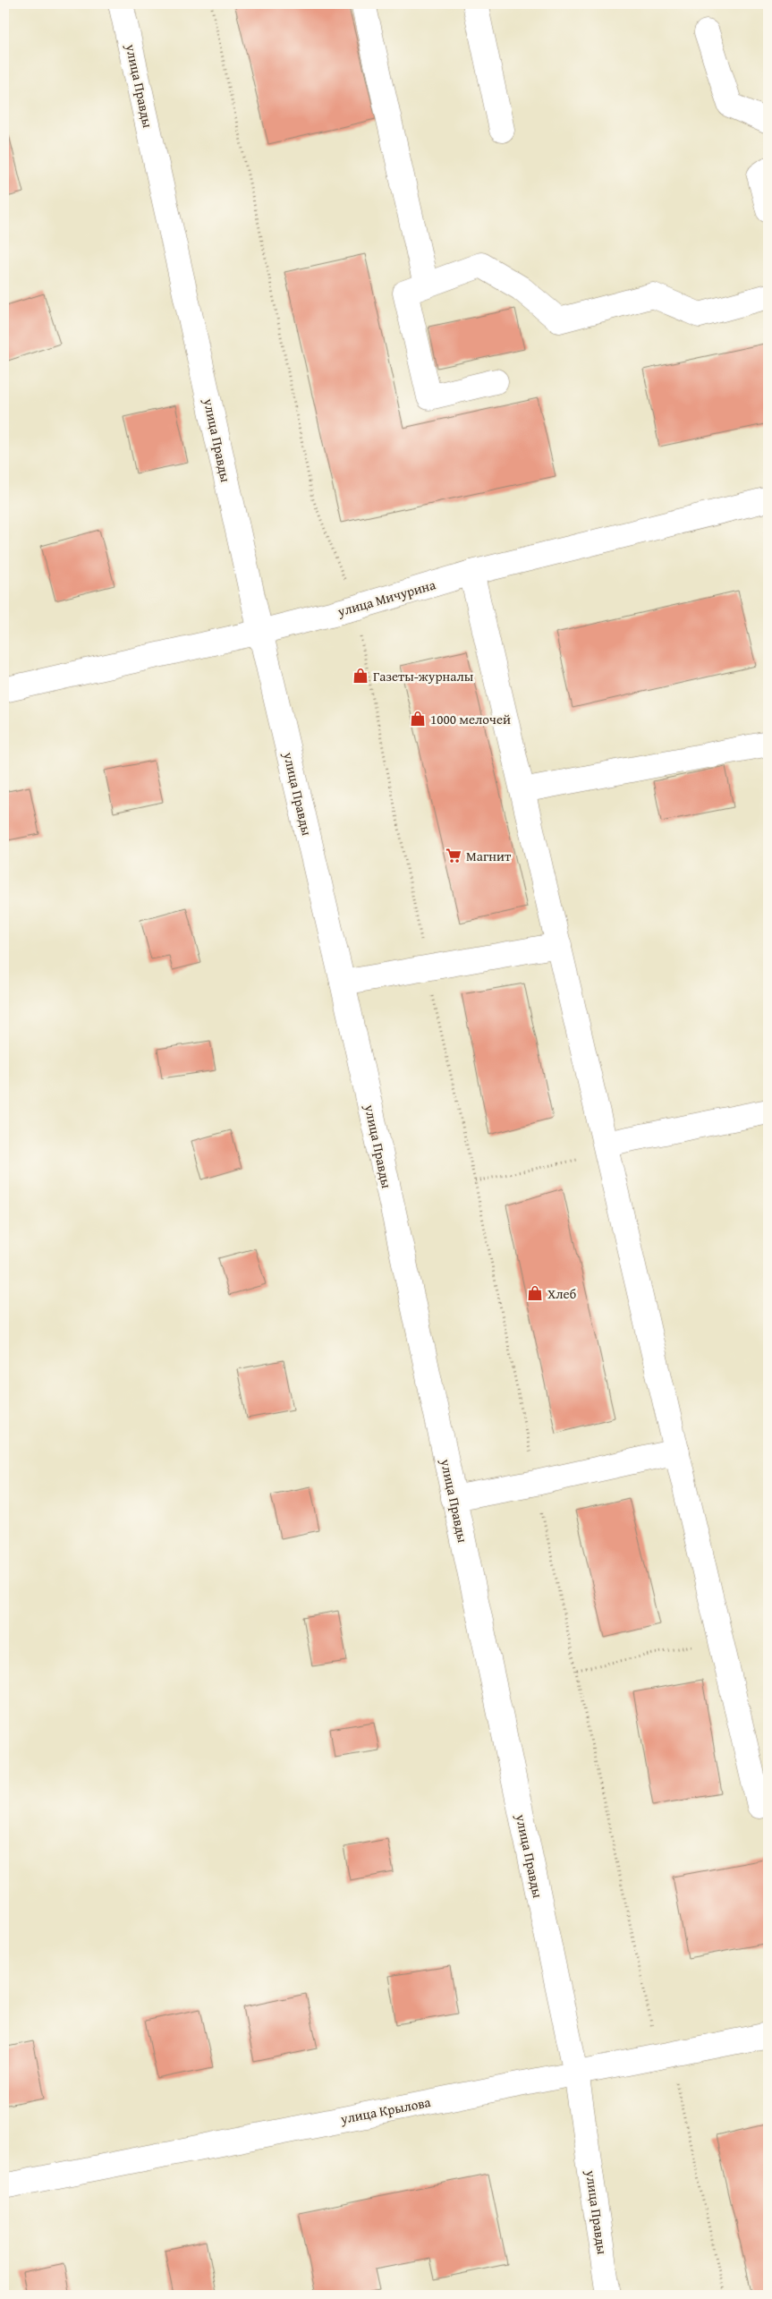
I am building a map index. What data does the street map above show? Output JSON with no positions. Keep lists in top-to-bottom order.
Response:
{
  "streets": {
    "street": ["улица Правды", "улица Мичурина", "улица Крылова"]
  },
  "crossings": [
    ["улица Правды", "улица Мичурина"],
    ["улица Правды", "улица Крылова"]
  ],
  "places": {
    "shop": ["Газеты-журналы", "1000 мелочей", "Хлеб"],
    "supermarket": ["Магнит"]
  }
}
